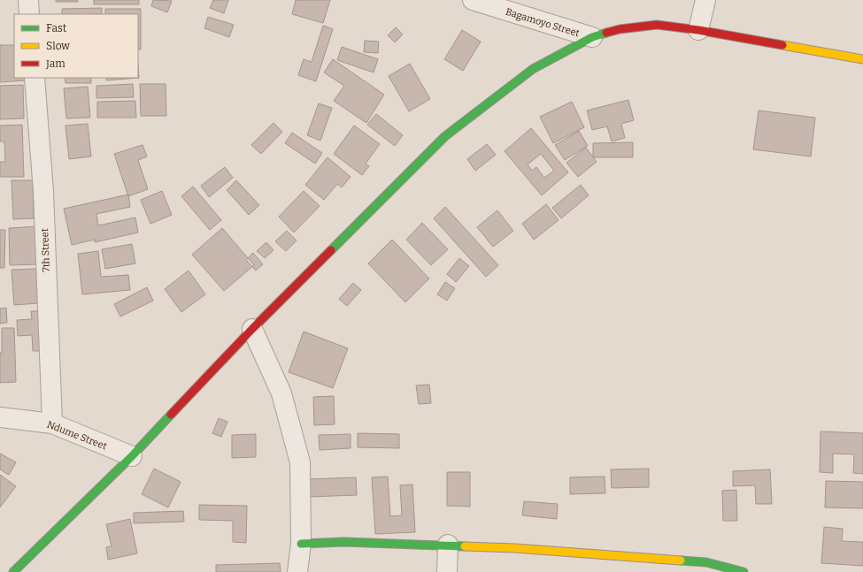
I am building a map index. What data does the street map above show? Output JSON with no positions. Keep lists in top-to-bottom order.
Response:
{
  "streets": {
    "street": ["Bagamoyo Street", "7th Street", "Ndume Street"]
  },
  "crossings": [
    ["7th Street", "Ndume Street"]
  ],
  "legend": ["Fast", "Slow", "Jam"]
}
